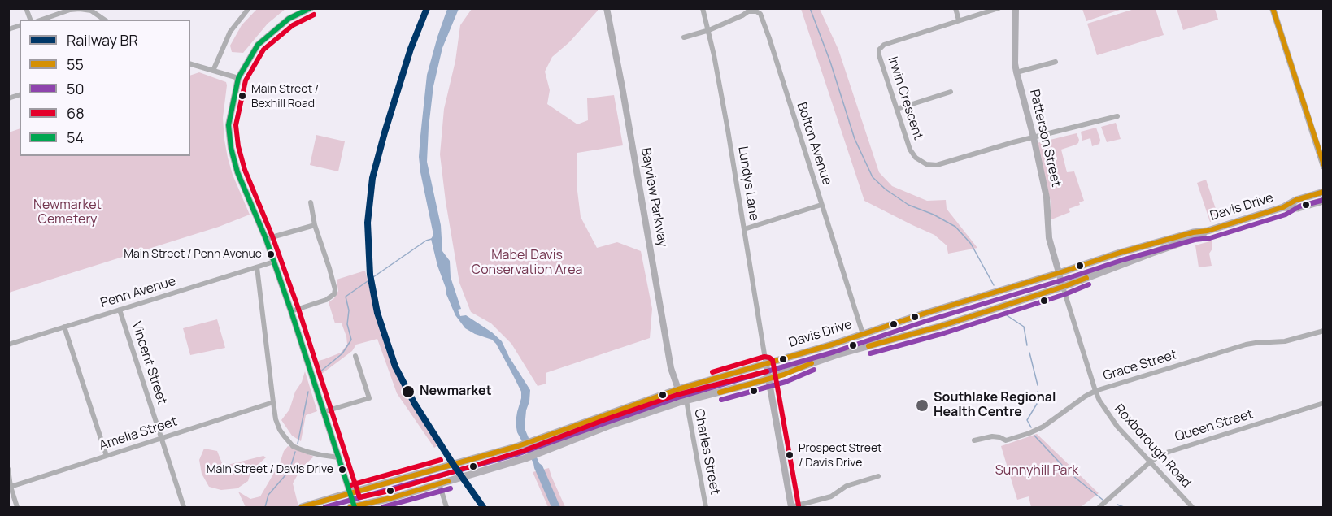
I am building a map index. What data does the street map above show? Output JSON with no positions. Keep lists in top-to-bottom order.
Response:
{
  "streets": {
    "main road": ["Davis Drive"],
    "street": [
      "Irwin Crescent",
      "Patterson Street",
      "Bolton Avenue",
      "Lundys Lane",
      "Bayview Parkway",
      "Penn Avenue",
      "Vincent Street",
      "Grace Street",
      "Queen Street",
      "Amelia Street",
      "Roxborough Road",
      "Charles Street"
    ]
  },
  "crossings": [
    ["Irwin Crescent", "Patterson Street"],
    ["Patterson Street", "Davis Drive"],
    ["Patterson Street", "Roxborough Road"],
    ["Bolton Avenue", "Lundys Lane"],
    ["Bolton Avenue", "Davis Drive"],
    ["Lundys Lane", "Davis Drive"],
    ["Bayview Parkway", "Davis Drive"],
    ["Davis Drive", "Roxborough Road"],
    ["Davis Drive", "Charles Street"],
    ["Penn Avenue", "Vincent Street"],
    ["Vincent Street", "Amelia Street"],
    ["Grace Street", "Roxborough Road"],
    ["Queen Street", "Roxborough Road"]
  ],
  "parks": ["Newmarket Cemetery", "Mabel Davis Conservation Area", "Sunnyhill Park"],
  "places": [
    "Main Street / Bexhill Road",
    "Main Street / Penn Avenue",
    "Newmarket",
    "Southlake Regional Health Centre",
    "Prospect Street / Davis Drive",
    "Main Street / Davis Drive"
  ],
  "lines": [
    "rail line BR",
    "transit line 55",
    "transit line 54",
    "transit line 68",
    "transit line 50"
  ],
  "legend": [
    "Railway BR",
    "55",
    "50",
    "68",
    "54"
  ]
}
